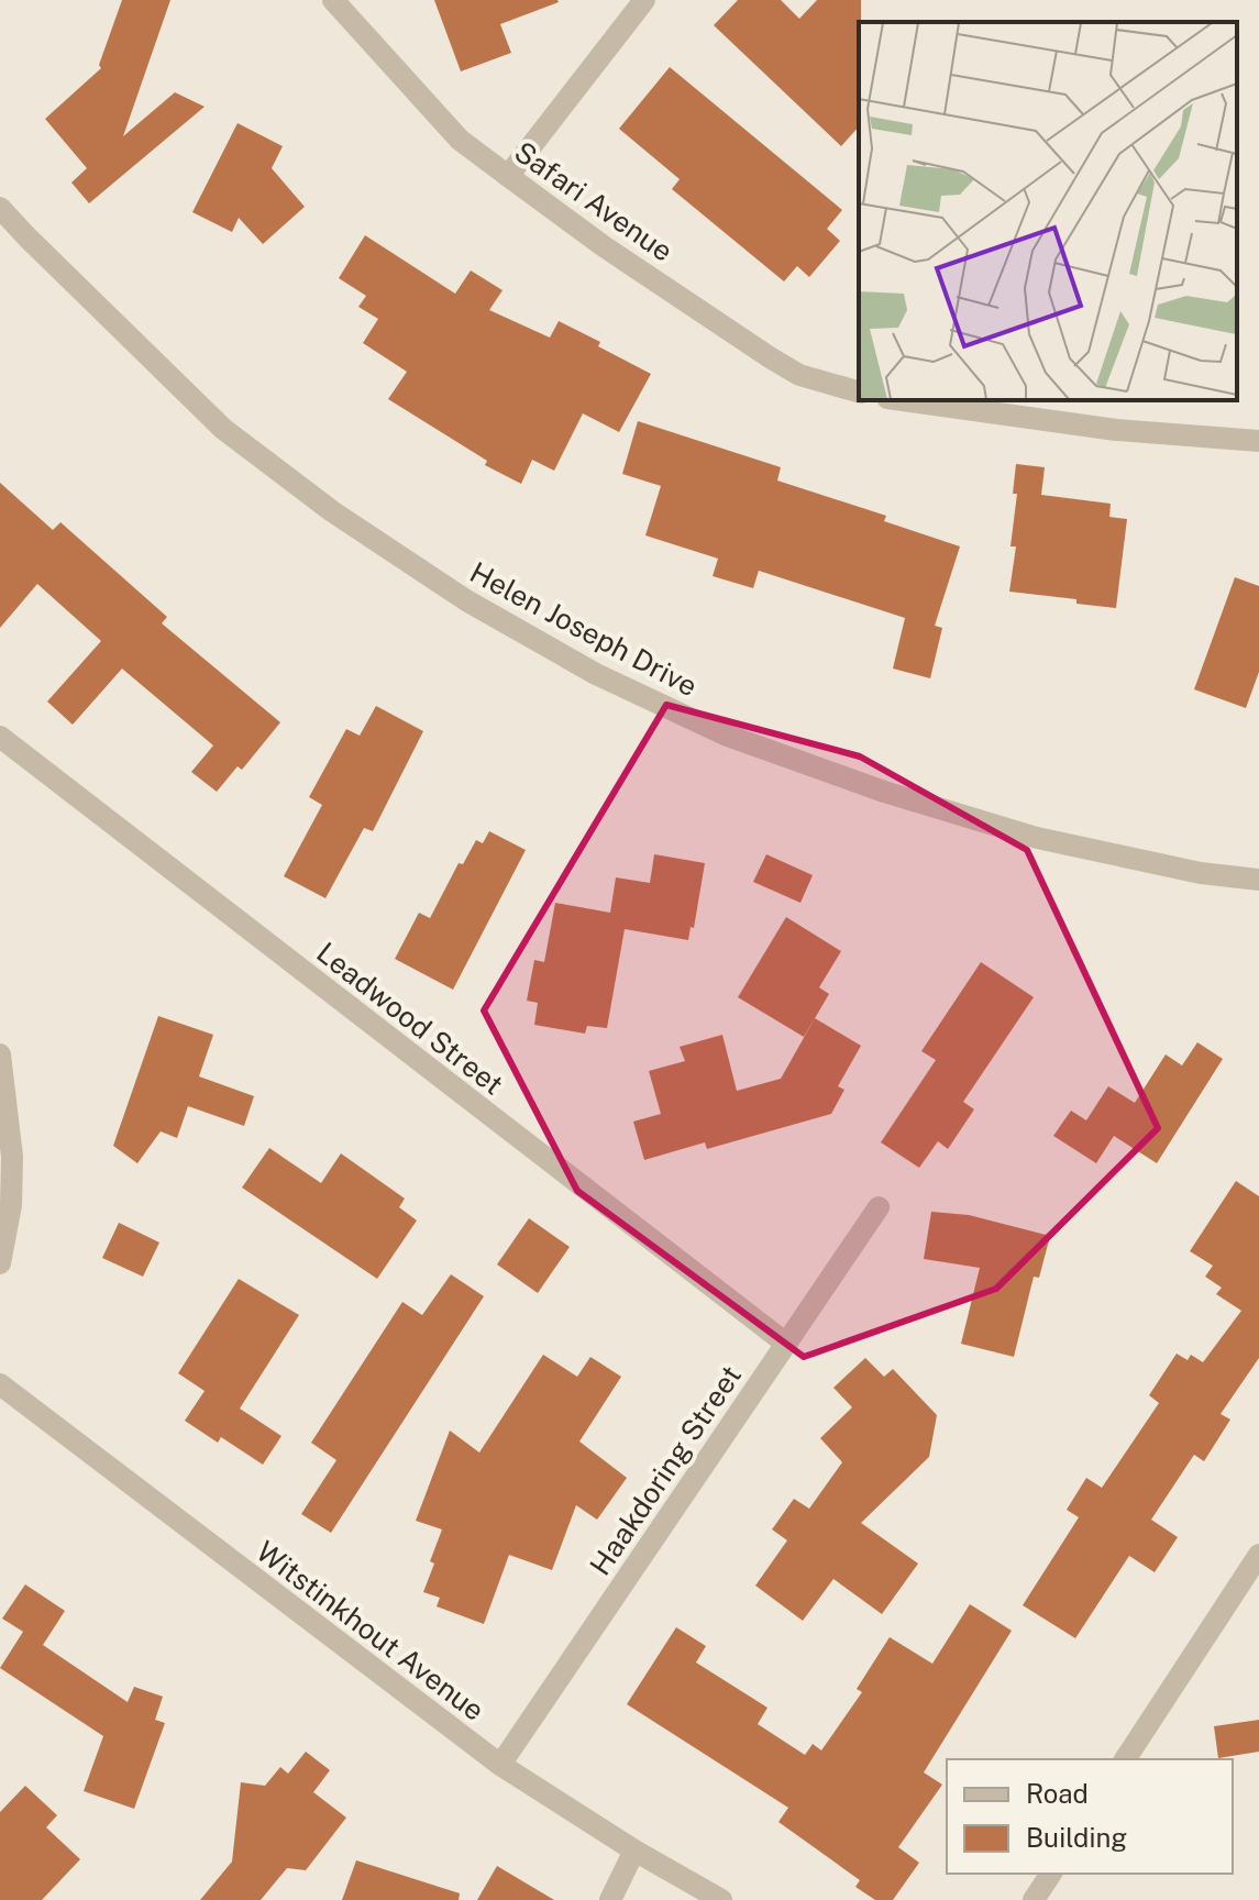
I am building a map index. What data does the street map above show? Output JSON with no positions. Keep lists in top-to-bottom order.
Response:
{
  "streets": {
    "street": [
      "Safari Avenue",
      "Helen Joseph Drive",
      "Leadwood Street",
      "Haakdoring Street",
      "Witstinkhout Avenue"
    ]
  },
  "crossings": [
    ["Leadwood Street", "Haakdoring Street"],
    ["Haakdoring Street", "Witstinkhout Avenue"]
  ],
  "legend": ["Road", "Building"]
}
